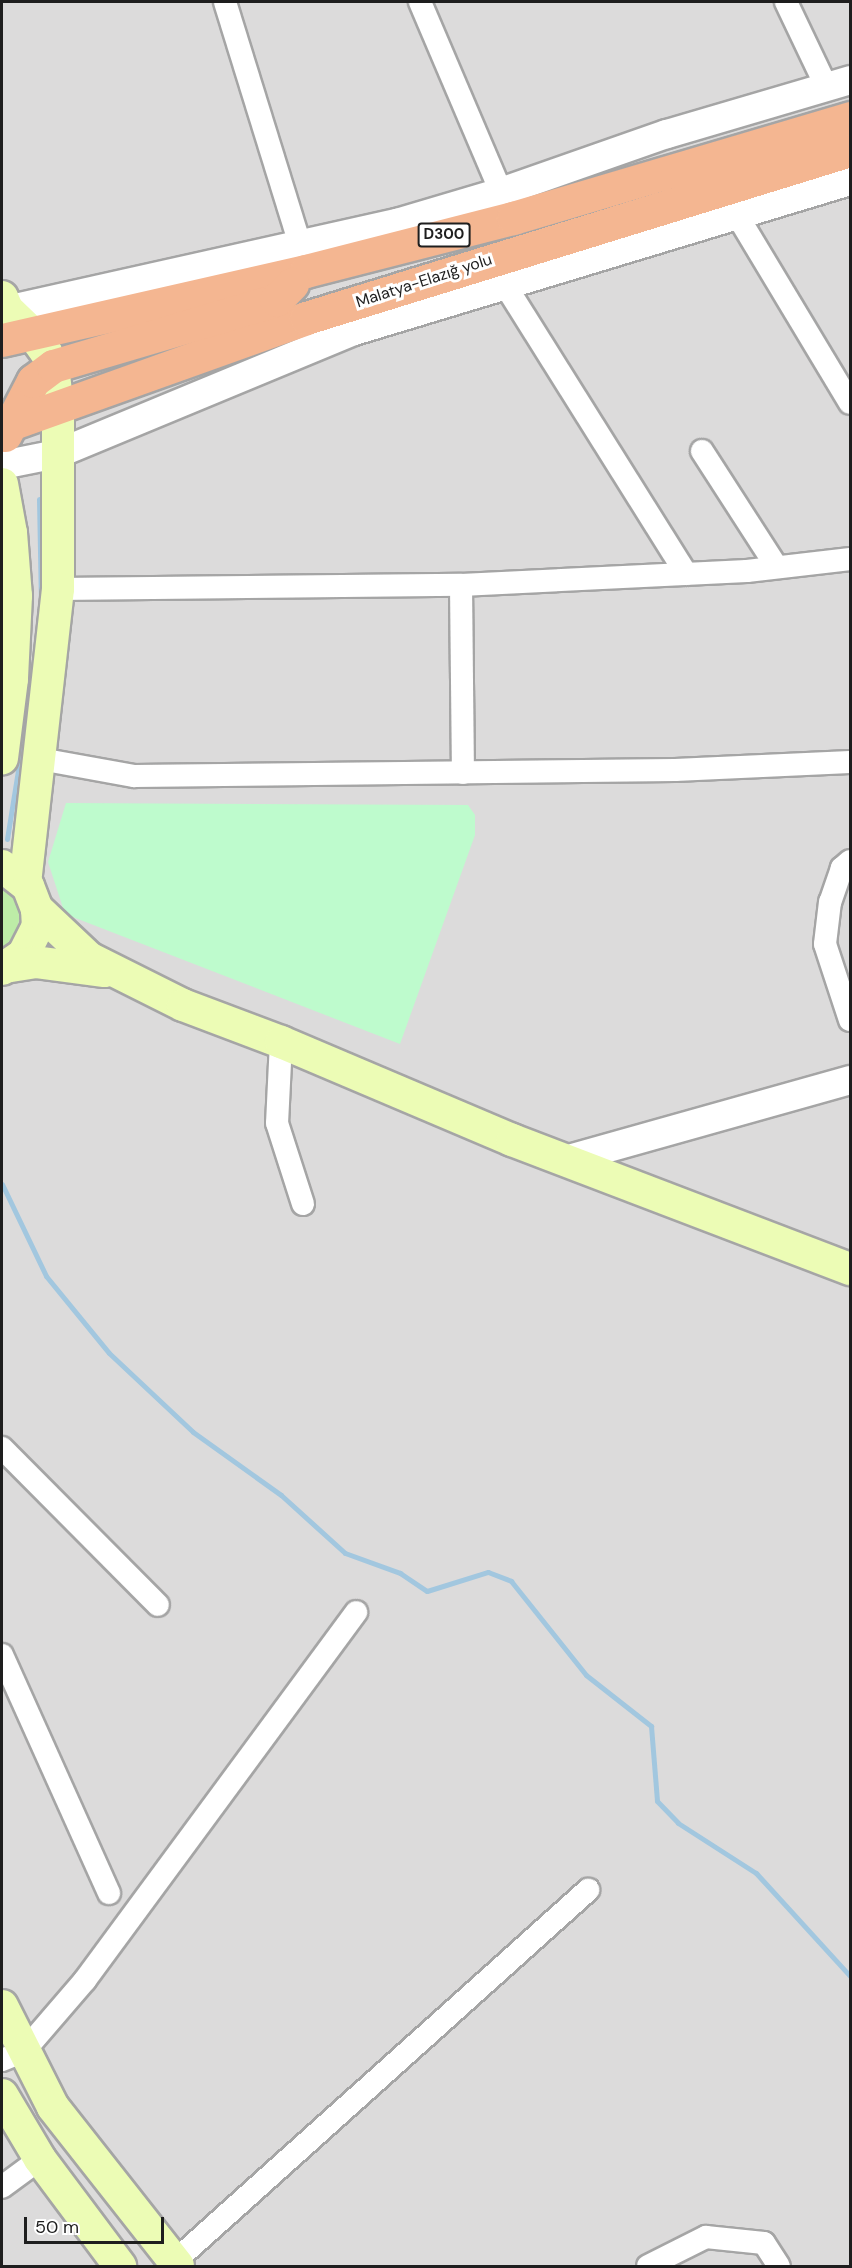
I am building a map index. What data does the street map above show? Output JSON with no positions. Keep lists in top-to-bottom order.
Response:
{
  "streets": {
    "highway": ["D300", "Malatya-Elazığ yolu"]
  },
  "scale_bar": "50 m"
}
